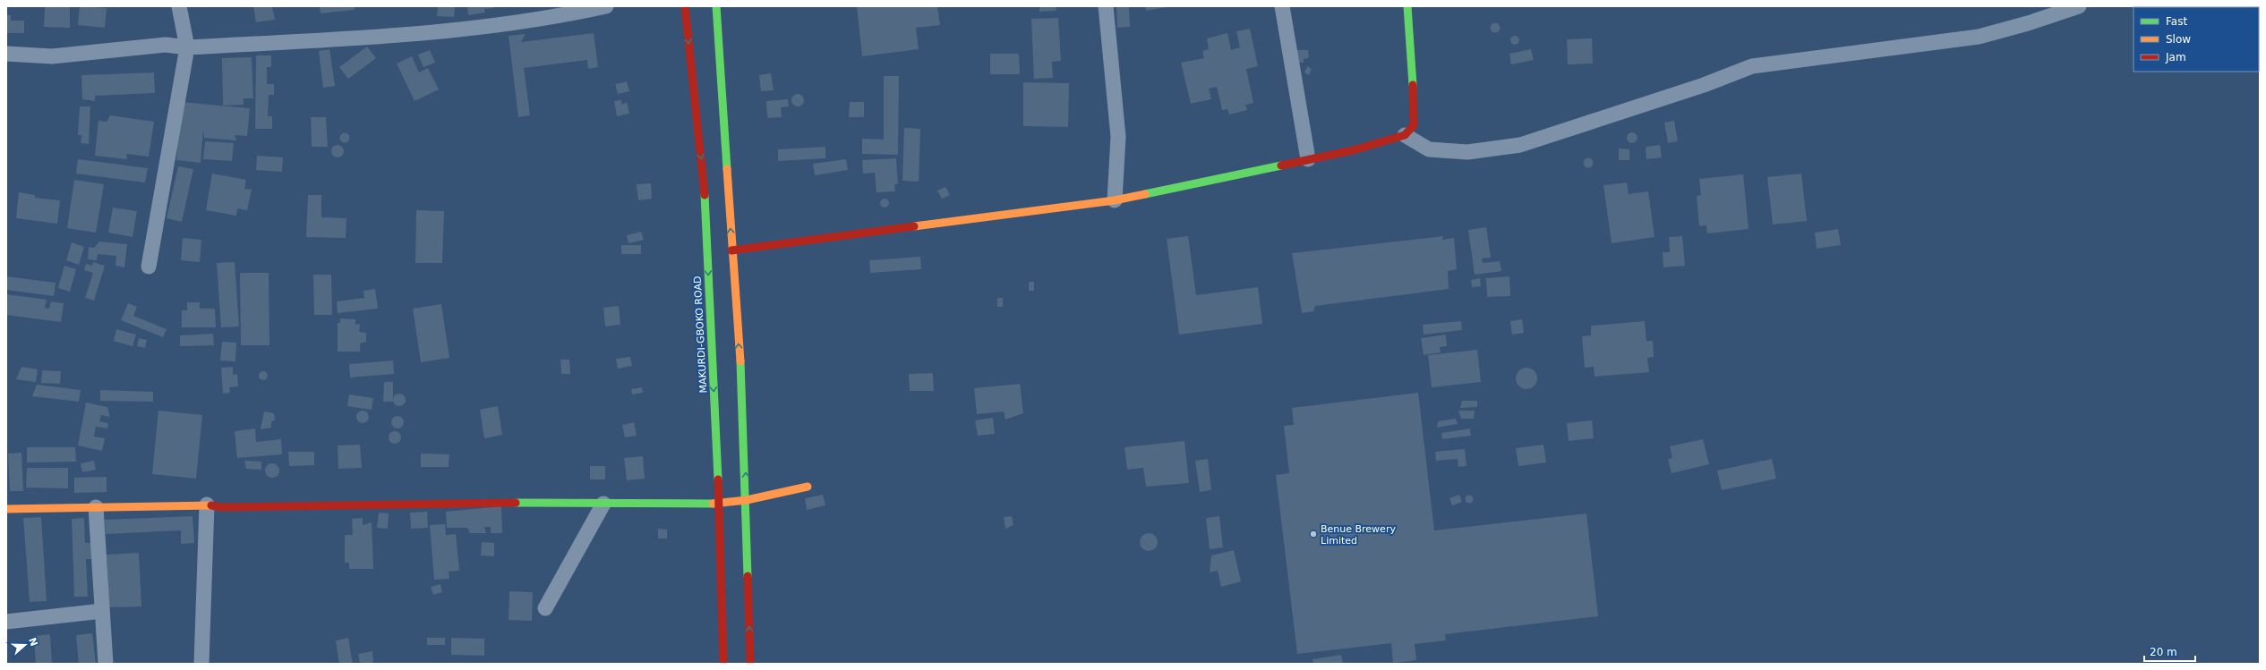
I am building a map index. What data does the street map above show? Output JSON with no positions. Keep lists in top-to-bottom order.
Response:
{
  "streets": {
    "street": ["MAKURDI-GBOKO ROAD"]
  },
  "places": ["Benue Brewery Limited"],
  "legend": ["Fast", "Slow", "Jam"],
  "scale_bar": "20 m",
  "north": "right"
}
